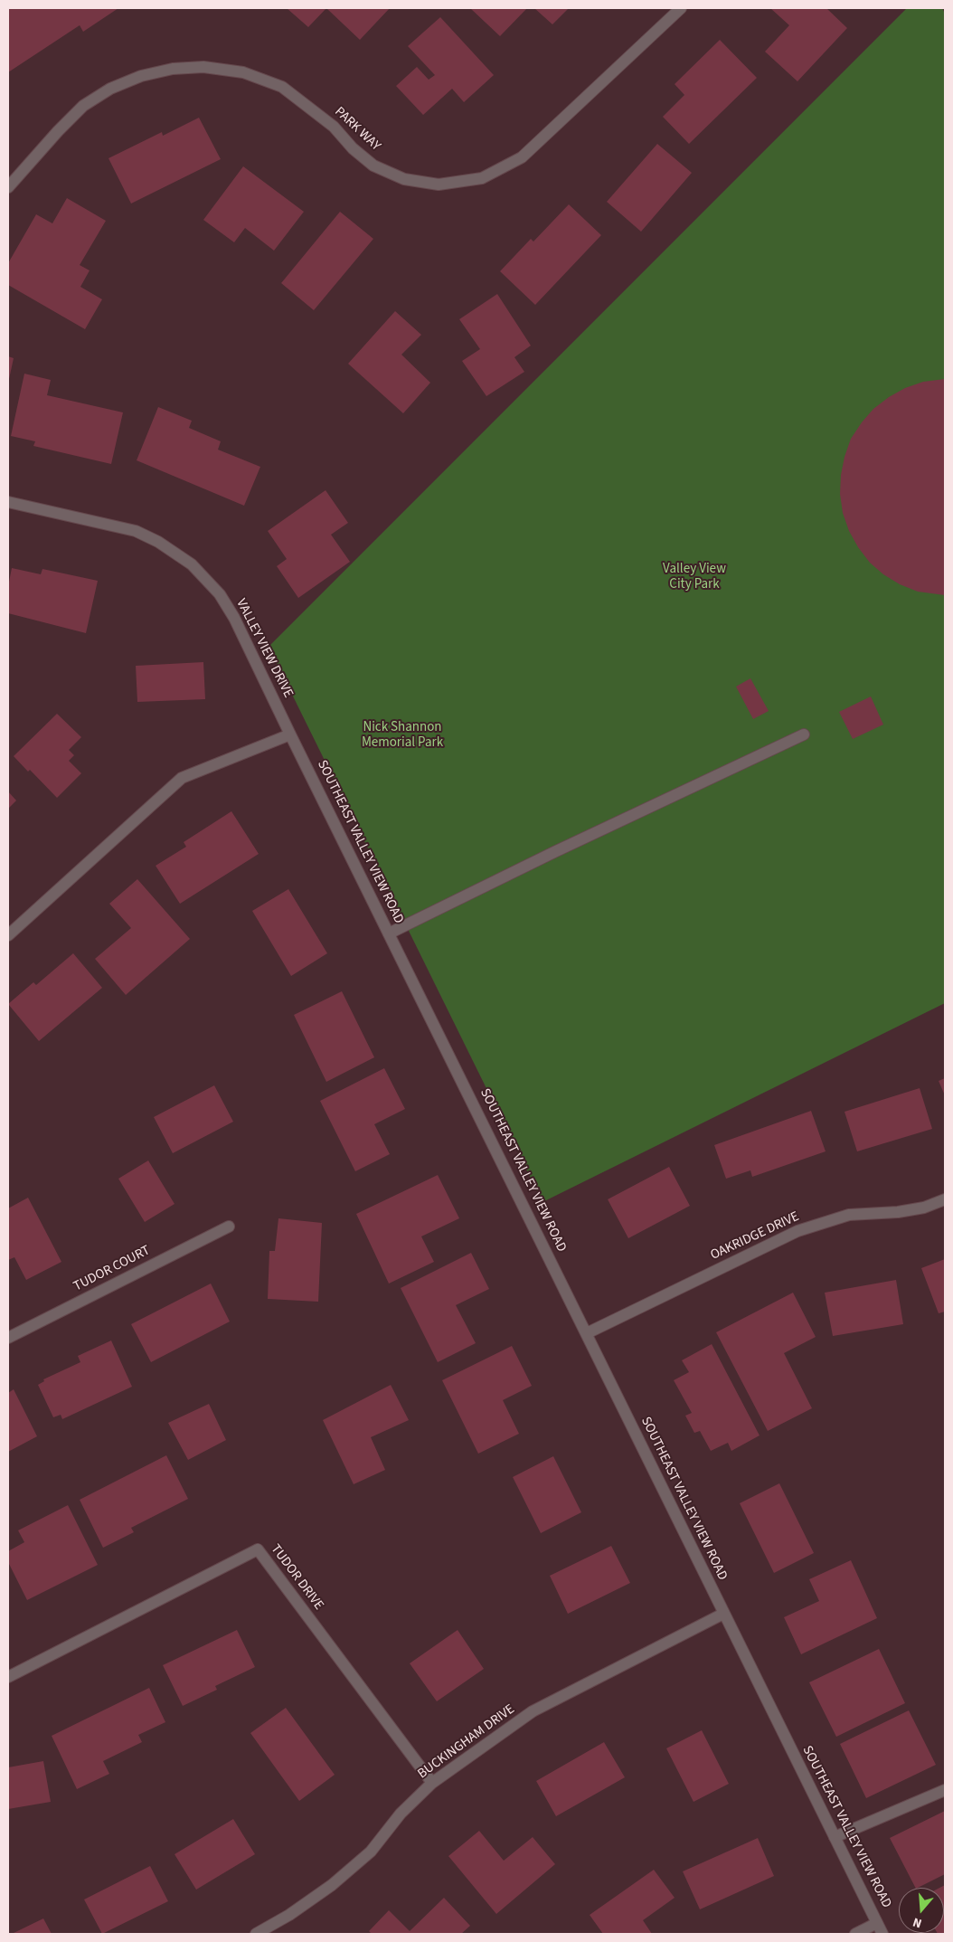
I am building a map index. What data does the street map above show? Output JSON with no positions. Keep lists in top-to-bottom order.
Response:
{
  "streets": {
    "street": [
      "PARK WAY",
      "VALLEY VIEW DRIVE",
      "SOUTHEAST VALLEY VIEW ROAD",
      "OAKRIDGE DRIVE",
      "TUDOR COURT",
      "TUDOR DRIVE",
      "BUCKINGHAM DRIVE"
    ]
  },
  "crossings": [
    ["VALLEY VIEW DRIVE", "SOUTHEAST VALLEY VIEW ROAD"],
    ["SOUTHEAST VALLEY VIEW ROAD", "OAKRIDGE DRIVE"],
    ["SOUTHEAST VALLEY VIEW ROAD", "BUCKINGHAM DRIVE"],
    ["TUDOR DRIVE", "BUCKINGHAM DRIVE"]
  ],
  "parks": ["Valley View City Park", "Nick Shannon Memorial Park"],
  "north": "bottom"
}
